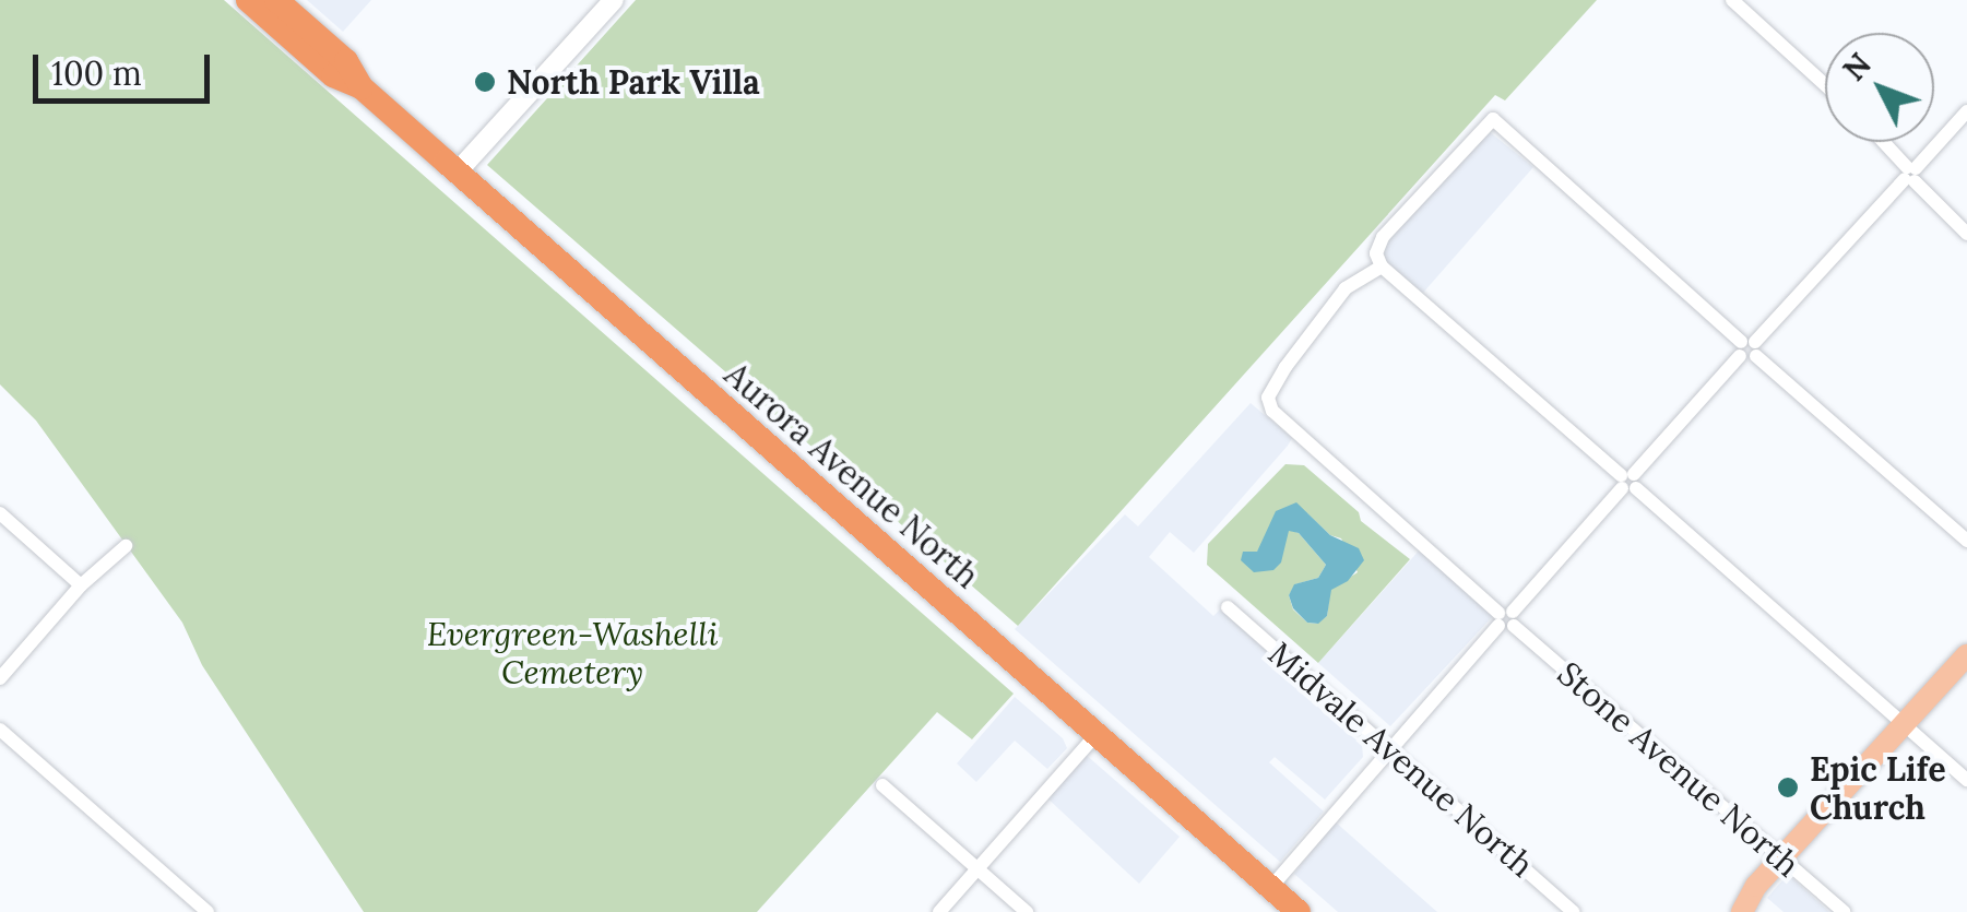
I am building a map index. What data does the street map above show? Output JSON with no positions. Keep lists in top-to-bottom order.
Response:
{
  "streets": {
    "highway": ["Aurora Avenue North"],
    "street": ["Midvale Avenue North", "Stone Avenue North"]
  },
  "parks": ["Evergreen-Washelli Cemetery"],
  "places": ["North Park Villa", "Epic Life Church"],
  "scale_bar": "100 m",
  "north": "top left"
}
